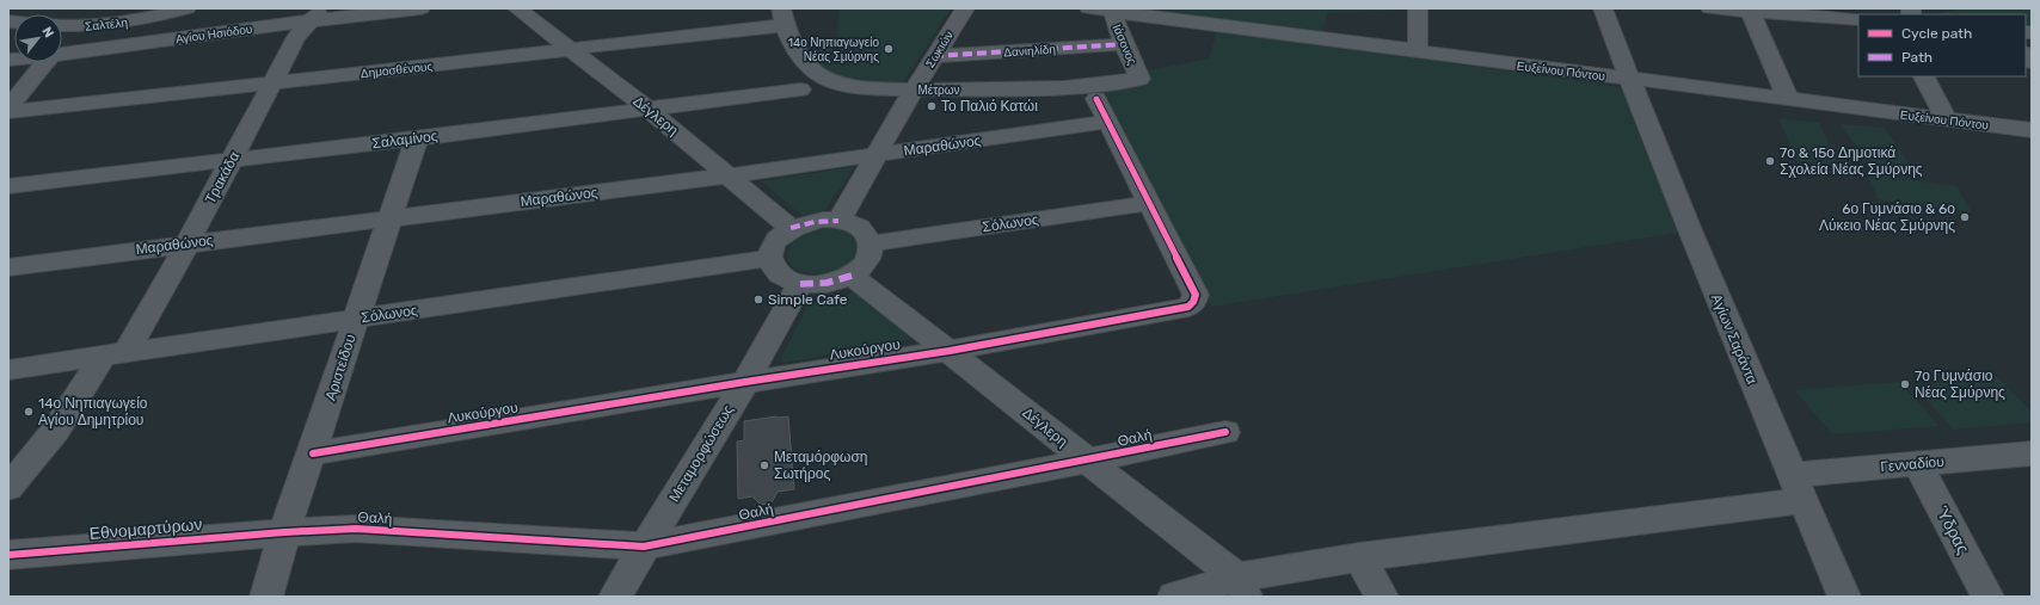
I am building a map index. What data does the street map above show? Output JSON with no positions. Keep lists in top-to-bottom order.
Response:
{
  "streets": {
    "street": [
      "Σαλτέλη",
      "Αγίου Ησιόδου",
      "Ιάσονος",
      "Σωκιών",
      "Δανιηλίδη",
      "Δημοσθένους",
      "Ευξείνου Πόντου",
      "Μέτρων",
      "Δέγλερη",
      "Σαλαμίνος",
      "Μαραθώνος",
      "Τρακάδα",
      "Σόλωνος",
      "Αγίων Σαράντα",
      "Λυκούργου",
      "Αριστείδου",
      "Θαλή",
      "Μεταμορφώσεως",
      "Γενναδίου",
      "Εθνομαρτύρων",
      "Ύδρας"
    ]
  },
  "crossings": [
    ["Αγίου Ησιόδου", "Τρακάδα"],
    ["Ιάσονος", "Δανιηλίδη"],
    ["Ιάσονος", "Ευξείνου Πόντου"],
    ["Ιάσονος", "Μέτρων"],
    ["Σωκιών", "Δανιηλίδη"],
    ["Σωκιών", "Μέτρων"],
    ["Δημοσθένους", "Μέτρων"],
    ["Δημοσθένους", "Δέγλερη"],
    ["Δημοσθένους", "Τρακάδα"],
    ["Ευξείνου Πόντου", "Αγίων Σαράντα"],
    ["Δέγλερη", "Σαλαμίνος"],
    ["Δέγλερη", "Μαραθώνος"],
    ["Δέγλερη", "Σόλωνος"],
    ["Δέγλερη", "Λυκούργου"],
    ["Δέγλερη", "Θαλή"],
    ["Δέγλερη", "Μεταμορφώσεως"],
    ["Δέγλερη", "Γενναδίου"],
    ["Σαλαμίνος", "Τρακάδα"],
    ["Σαλαμίνος", "Αριστείδου"],
    ["Μαραθώνος", "Τρακάδα"],
    ["Μαραθώνος", "Λυκούργου"],
    ["Μαραθώνος", "Αριστείδου"],
    ["Τρακάδα", "Σόλωνος"],
    ["Σόλωνος", "Λυκούργου"],
    ["Σόλωνος", "Αριστείδου"],
    ["Σόλωνος", "Μεταμορφώσεως"],
    ["Αγίων Σαράντα", "Γενναδίου"],
    ["Λυκούργου", "Αριστείδου"],
    ["Λυκούργου", "Μεταμορφώσεως"],
    ["Αριστείδου", "Θαλή"],
    ["Αριστείδου", "Εθνομαρτύρων"],
    ["Θαλή", "Μεταμορφώσεως"],
    ["Θαλή", "Εθνομαρτύρων"],
    ["Γενναδίου", "Ύδρας"]
  ],
  "places": [
    "14ο Νηπιαγωγείο Νέας Σμύρνης",
    "Το Παλιό Κατώι",
    "7ο & 15ο Δημοτικά Σχολεία Νέας Σμύρνης",
    "6ο Γυμνάσιο & 6ο Λύκειο Νέας Σμύρνης",
    "Simple Cafe",
    "7ο Γυμνάσιο Νέας Σμύρνης",
    "14ο Νηπιαγωγείο Αγίου Δημητρίου",
    "Μεταμόρφωση Σωτήρος"
  ],
  "legend": ["Cycle path", "Path"],
  "north": "top right"
}
